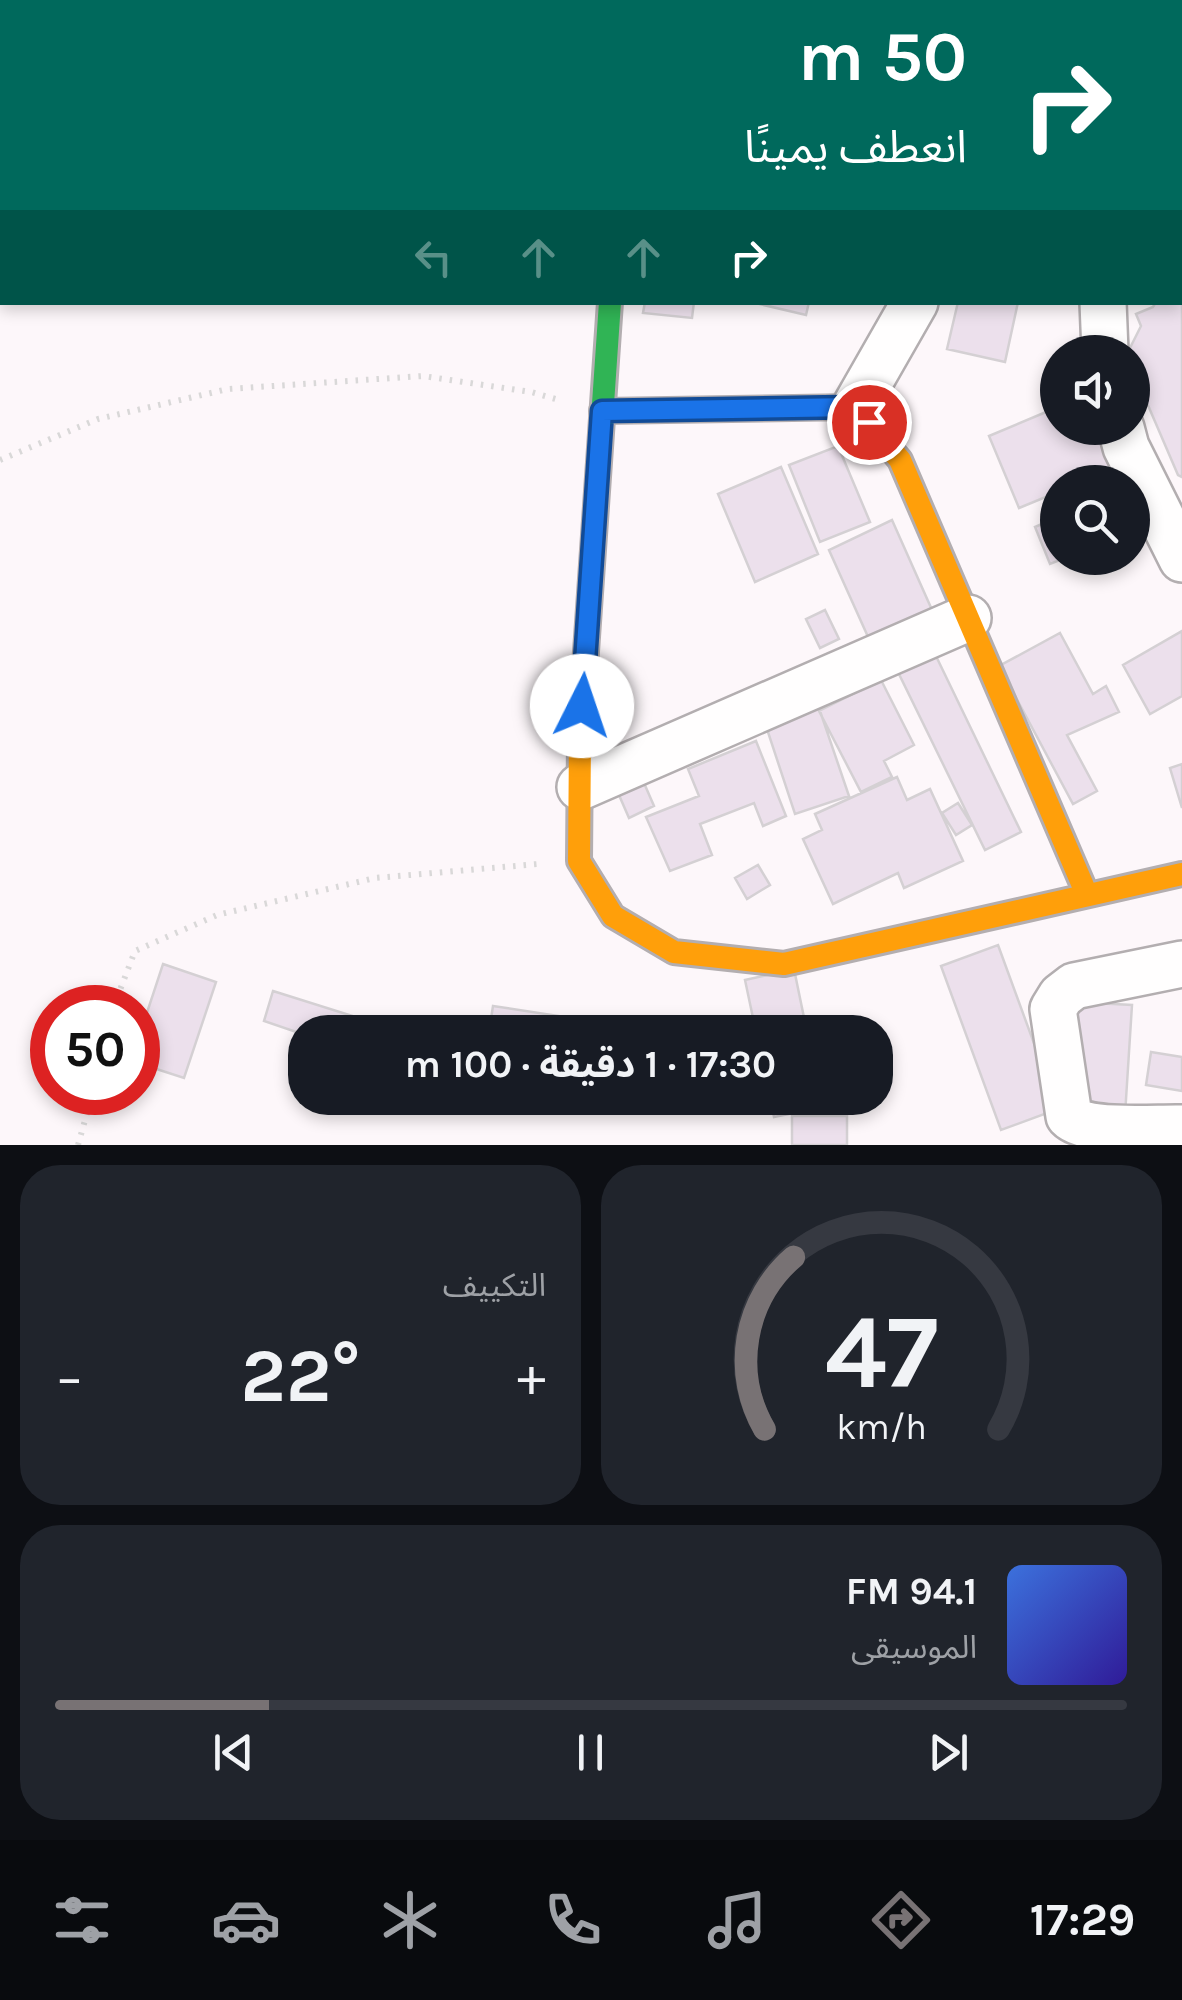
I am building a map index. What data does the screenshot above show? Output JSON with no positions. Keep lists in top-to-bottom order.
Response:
{
  "page": {
    "turn": ["50 m", "انعطف يمينًا"],
    "limit": "50",
    "trip": "17:30 · 1 دقيقة · 100 m",
    "tile": "التكييف",
    "heat": ["−", "22°", "+"],
    "song": ["94.1 FM", "الموسيقى"],
    "tabs": "17:29",
    "gauge": ["47", "km/h"]
  }
}
